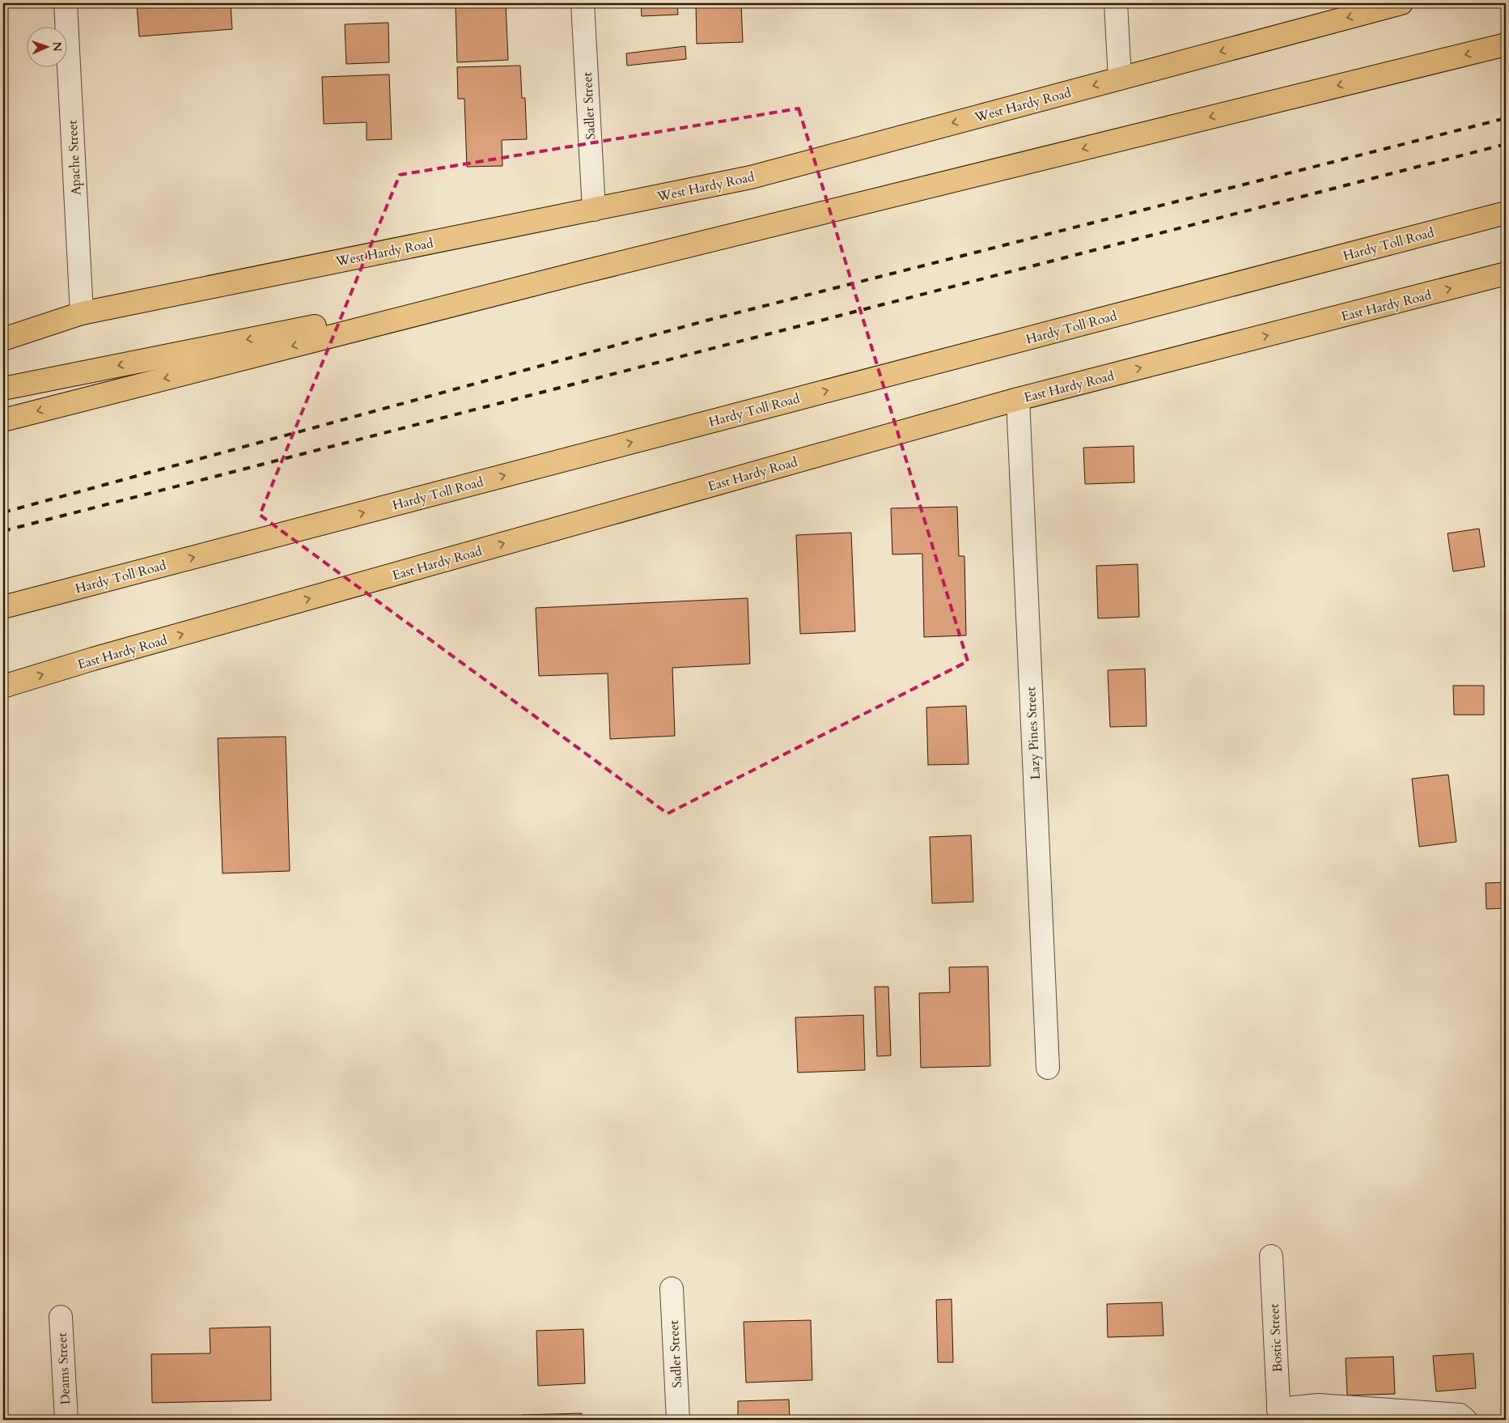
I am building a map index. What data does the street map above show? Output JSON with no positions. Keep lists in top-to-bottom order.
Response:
{
  "streets": {
    "main road": ["West Hardy Road", "Hardy Toll Road", "East Hardy Road"],
    "street": [
      "Sadler Street",
      "Apache Street",
      "Lazy Pines Street",
      "Bostic Street",
      "Deams Street"
    ]
  },
  "crossings": [
    ["West Hardy Road", "Sadler Street"],
    ["West Hardy Road", "Apache Street"],
    ["East Hardy Road", "Lazy Pines Street"]
  ],
  "one_way": ["East Hardy Road"],
  "north": "right"
}
